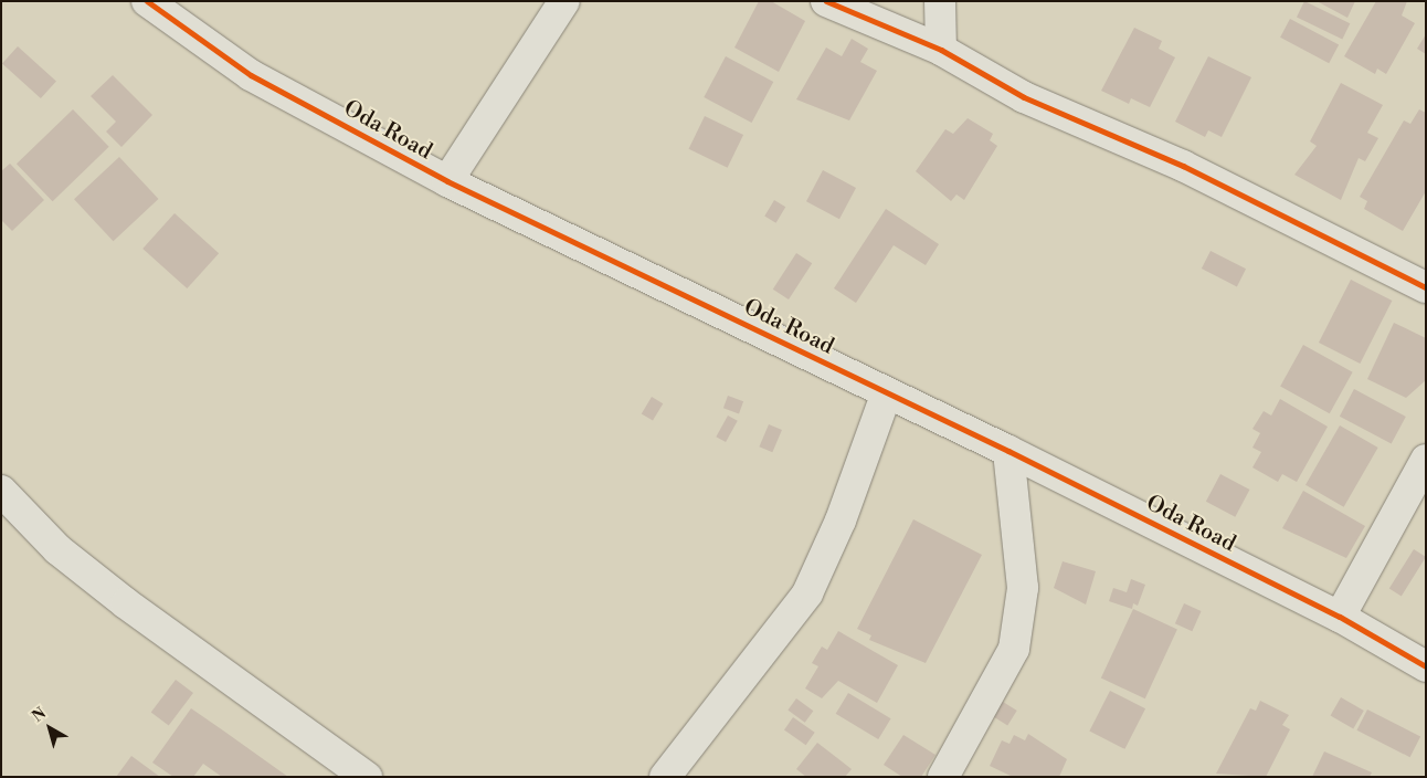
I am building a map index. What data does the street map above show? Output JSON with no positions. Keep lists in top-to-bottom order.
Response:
{
  "streets": {
    "street": ["Oda Road"]
  },
  "north": "top left"
}
